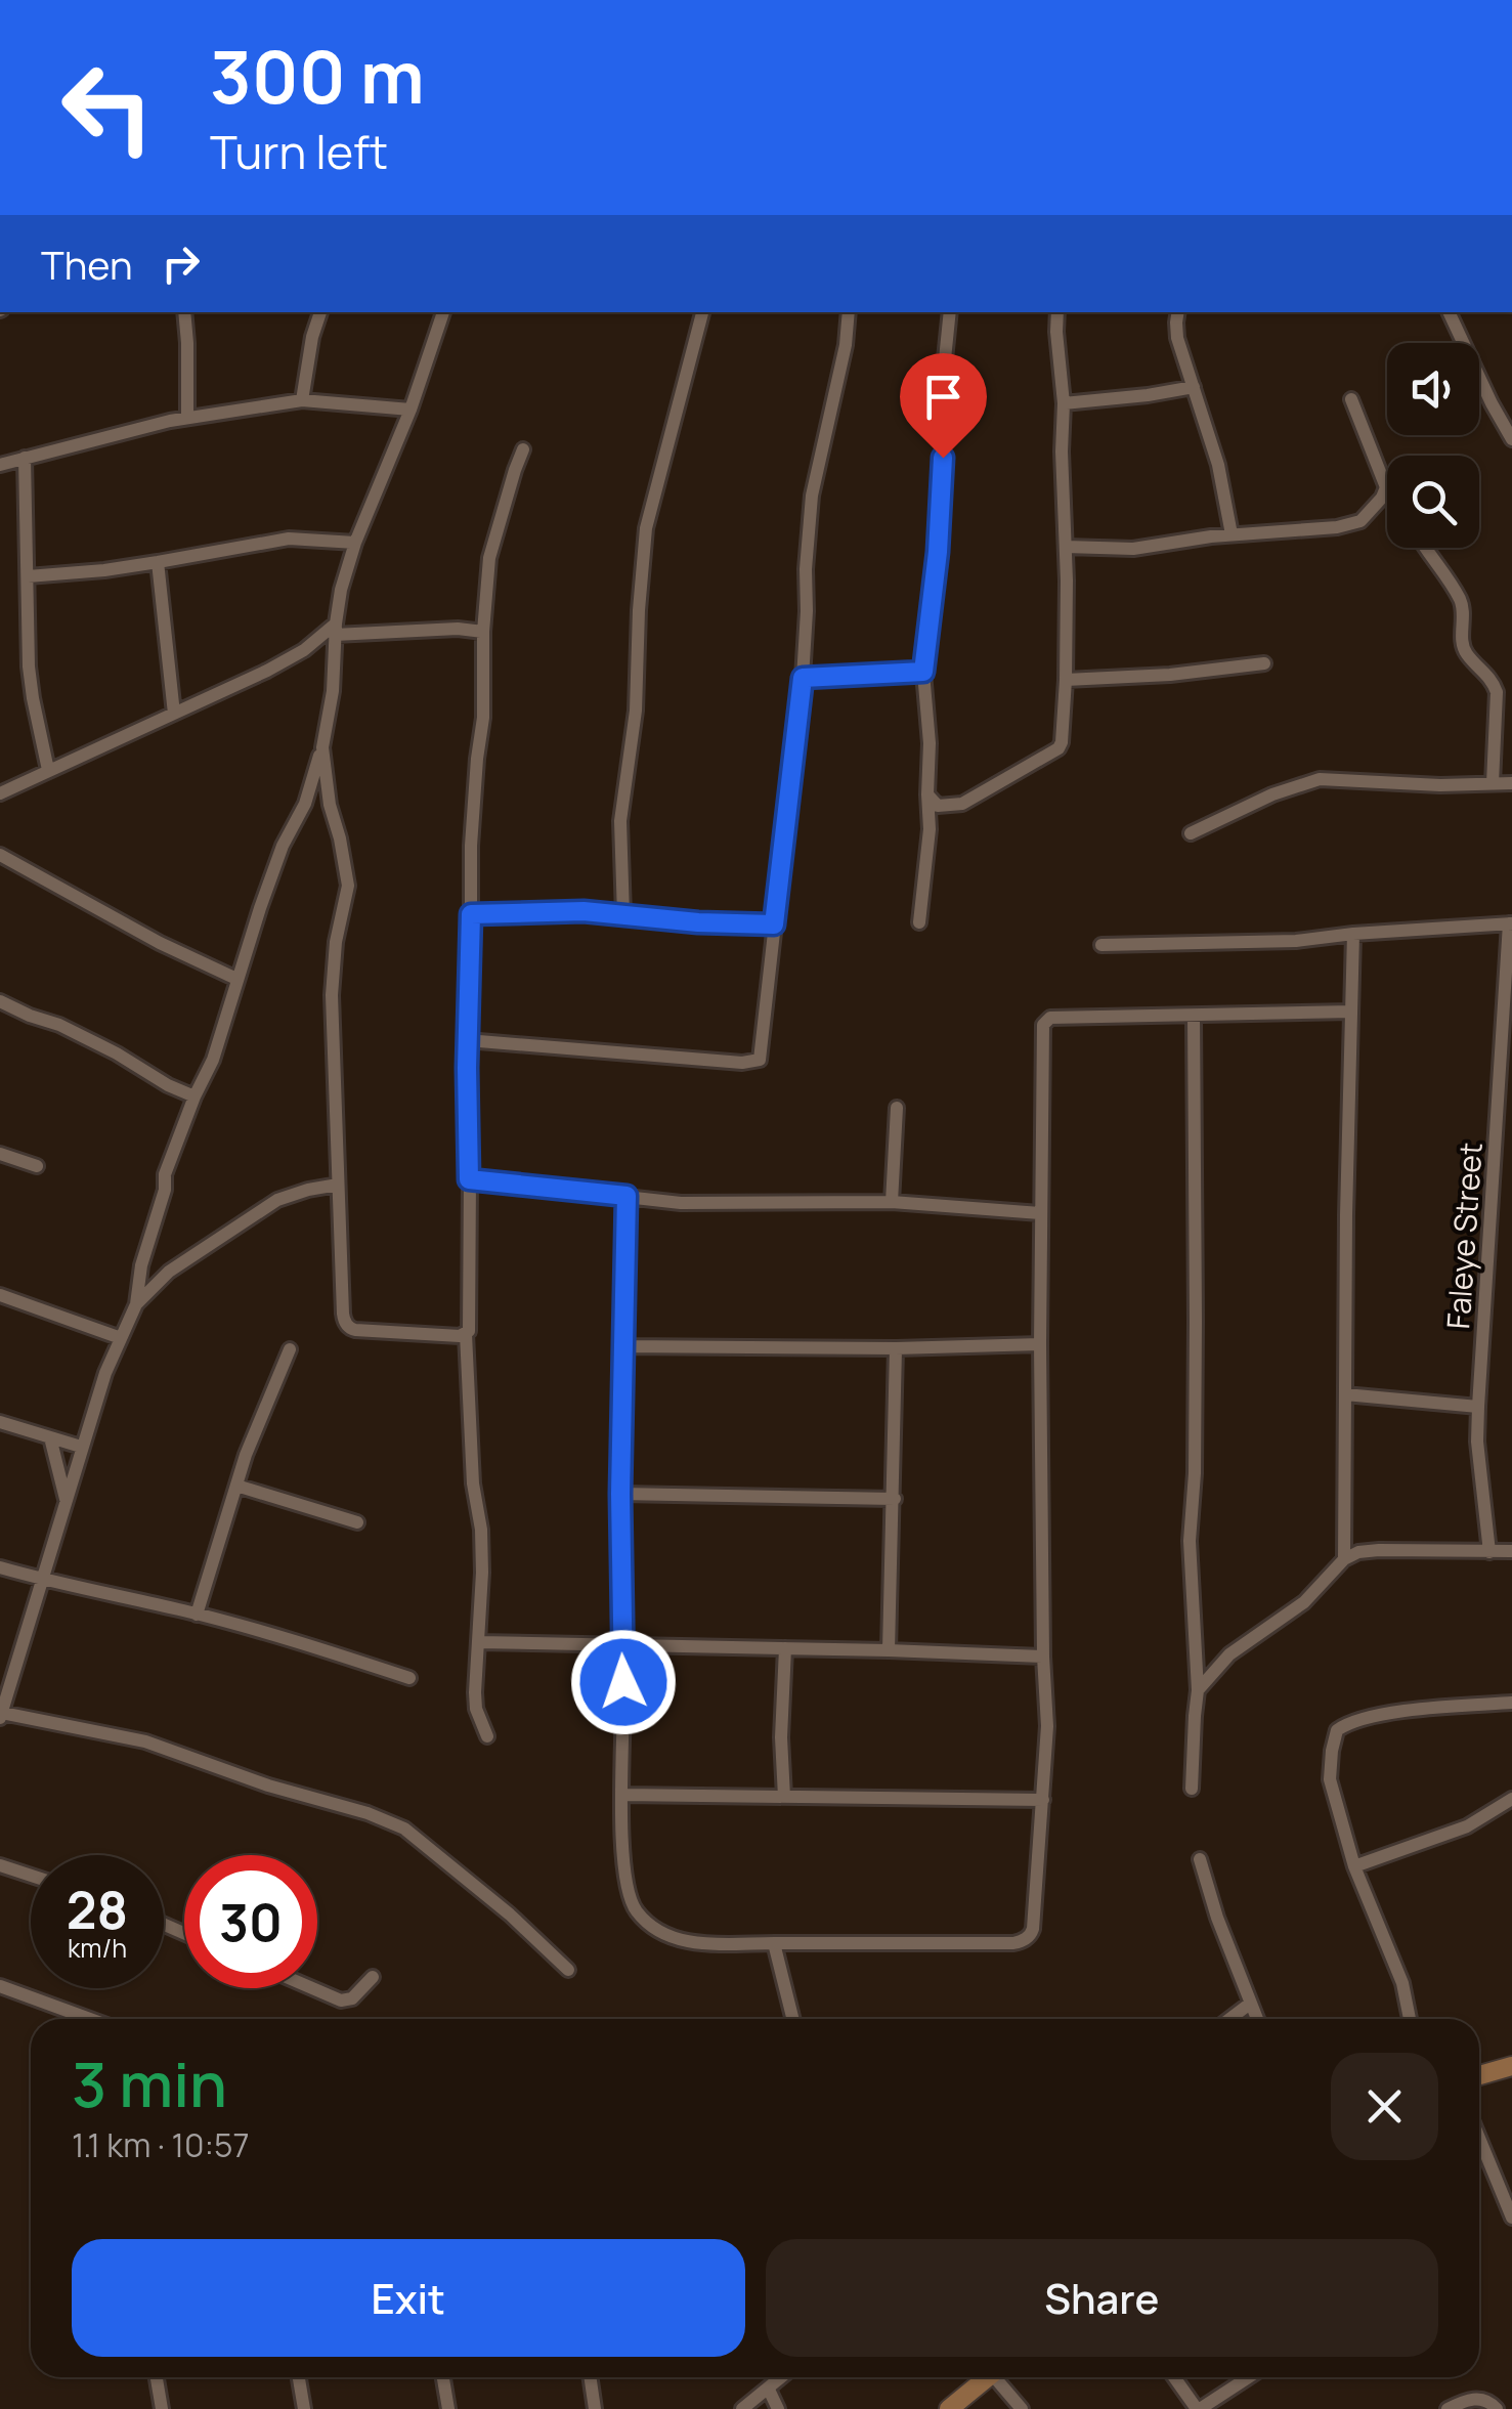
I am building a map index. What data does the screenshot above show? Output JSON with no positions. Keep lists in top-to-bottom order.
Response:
{
  "streets": {
    "street": ["Faleye Street"]
  },
  "page": {
    "turn": ["300 m", "Turn left"],
    "then": "Then",
    "speed": "28 km/h",
    "limit": "30",
    "heading": ["3 min", "1.1 km · 10:57"],
    "buttons": ["Exit", "Share"]
  }
}
